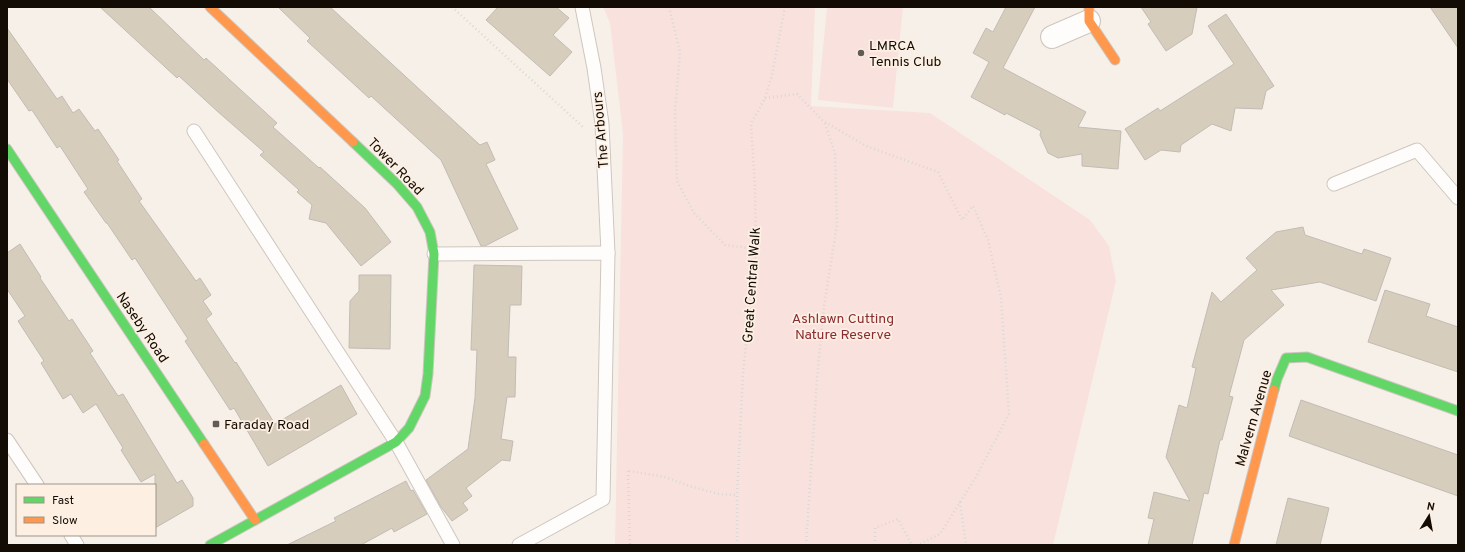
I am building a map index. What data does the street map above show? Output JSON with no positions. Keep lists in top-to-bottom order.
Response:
{
  "streets": {
    "street": ["Tower Road", "Naseby Road", "Malvern Avenue"],
    "lane": ["The Arbours"],
    "path": ["Great Central Walk"]
  },
  "parks": ["Ashlawn Cutting Nature Reserve"],
  "places": {
    "other": ["LMRCA Tennis Club"],
    "transit": ["Faraday Road"]
  },
  "legend": ["Fast", "Slow"],
  "north": "top"
}
